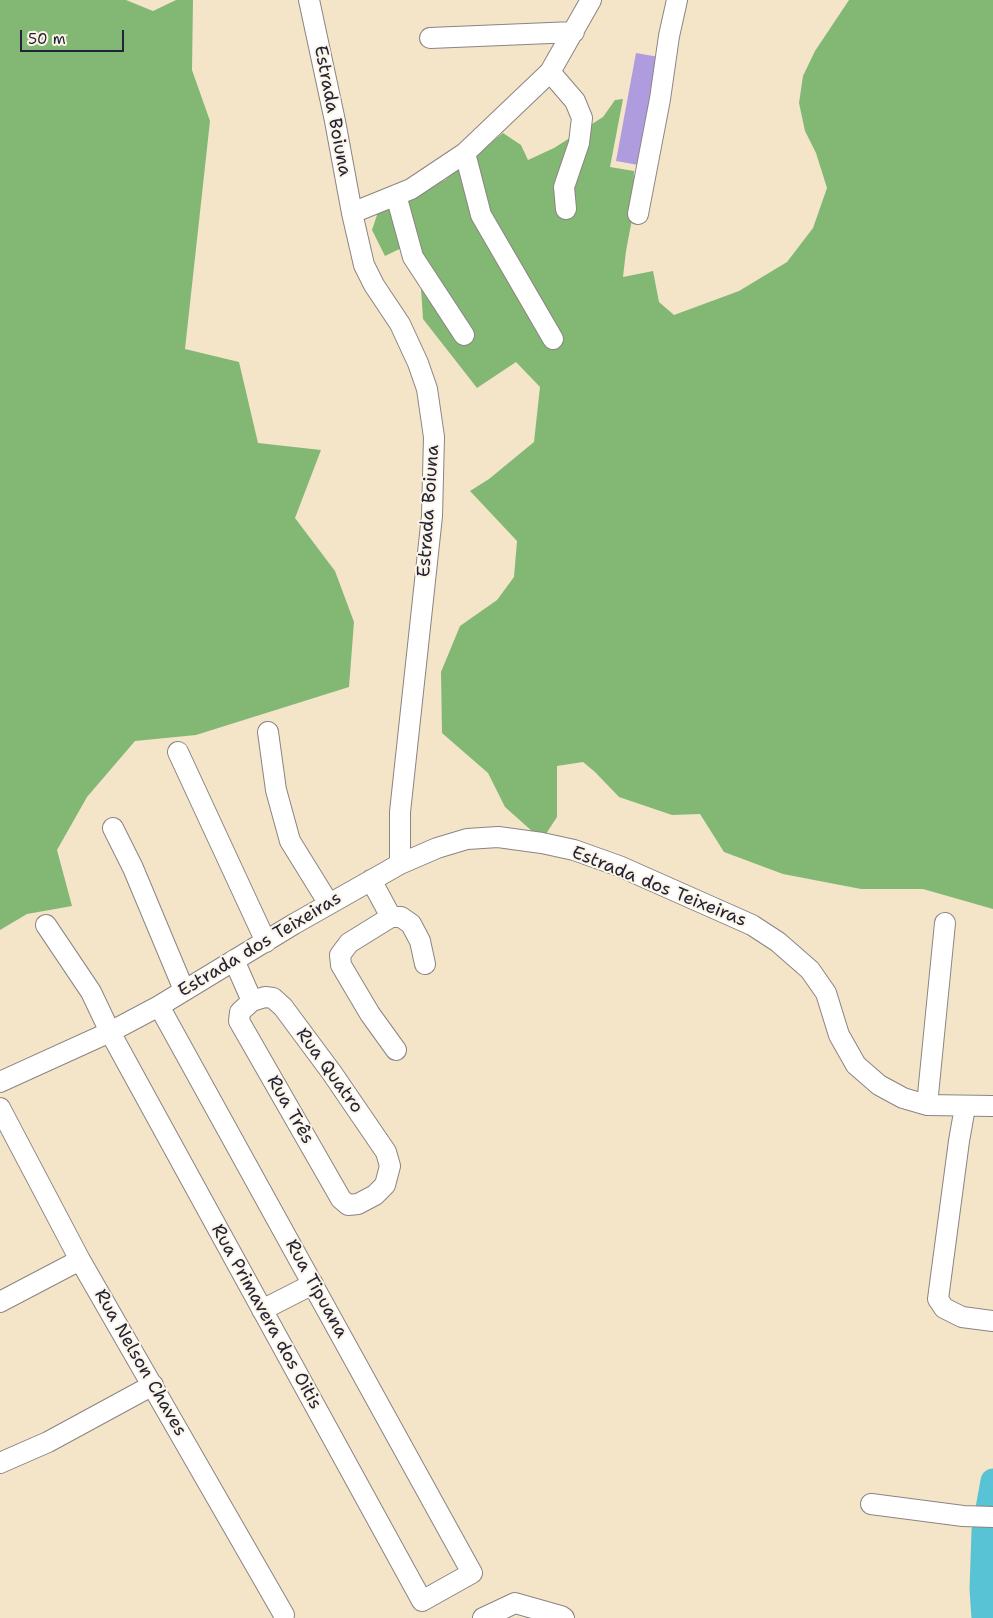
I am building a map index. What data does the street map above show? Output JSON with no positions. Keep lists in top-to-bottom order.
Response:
{
  "streets": {
    "street": [
      "Estrada Boiuna",
      "Estrada dos Teixeiras",
      "Rua Quatro",
      "Rua Três",
      "Rua Tipuana",
      "Rua Primavera dos Oitis",
      "Rua Nelson Chaves"
    ]
  },
  "crossings": [
    ["Estrada Boiuna", "Estrada dos Teixeiras"],
    ["Estrada dos Teixeiras", "Rua Tipuana"],
    ["Estrada dos Teixeiras", "Rua Primavera dos Oitis"],
    ["Rua Quatro", "Rua Três"],
    ["Rua Tipuana", "Rua Primavera dos Oitis"]
  ],
  "scale_bar": "50 m"
}
